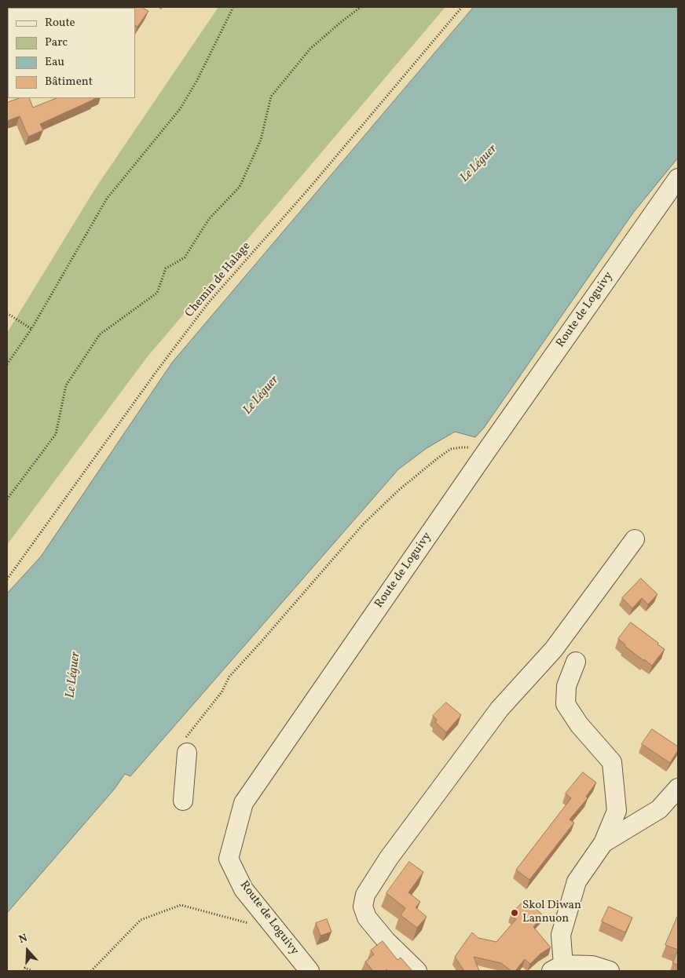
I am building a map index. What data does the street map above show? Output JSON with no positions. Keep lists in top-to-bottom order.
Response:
{
  "streets": {
    "street": ["Route de Loguivy"],
    "path": ["Chemin de Halage"]
  },
  "water": ["Le Léguer"],
  "places": ["Skol Diwan Lannuon"],
  "legend": [
    "Route",
    "Parc",
    "Eau",
    "Bâtiment"
  ],
  "north": "top"
}
